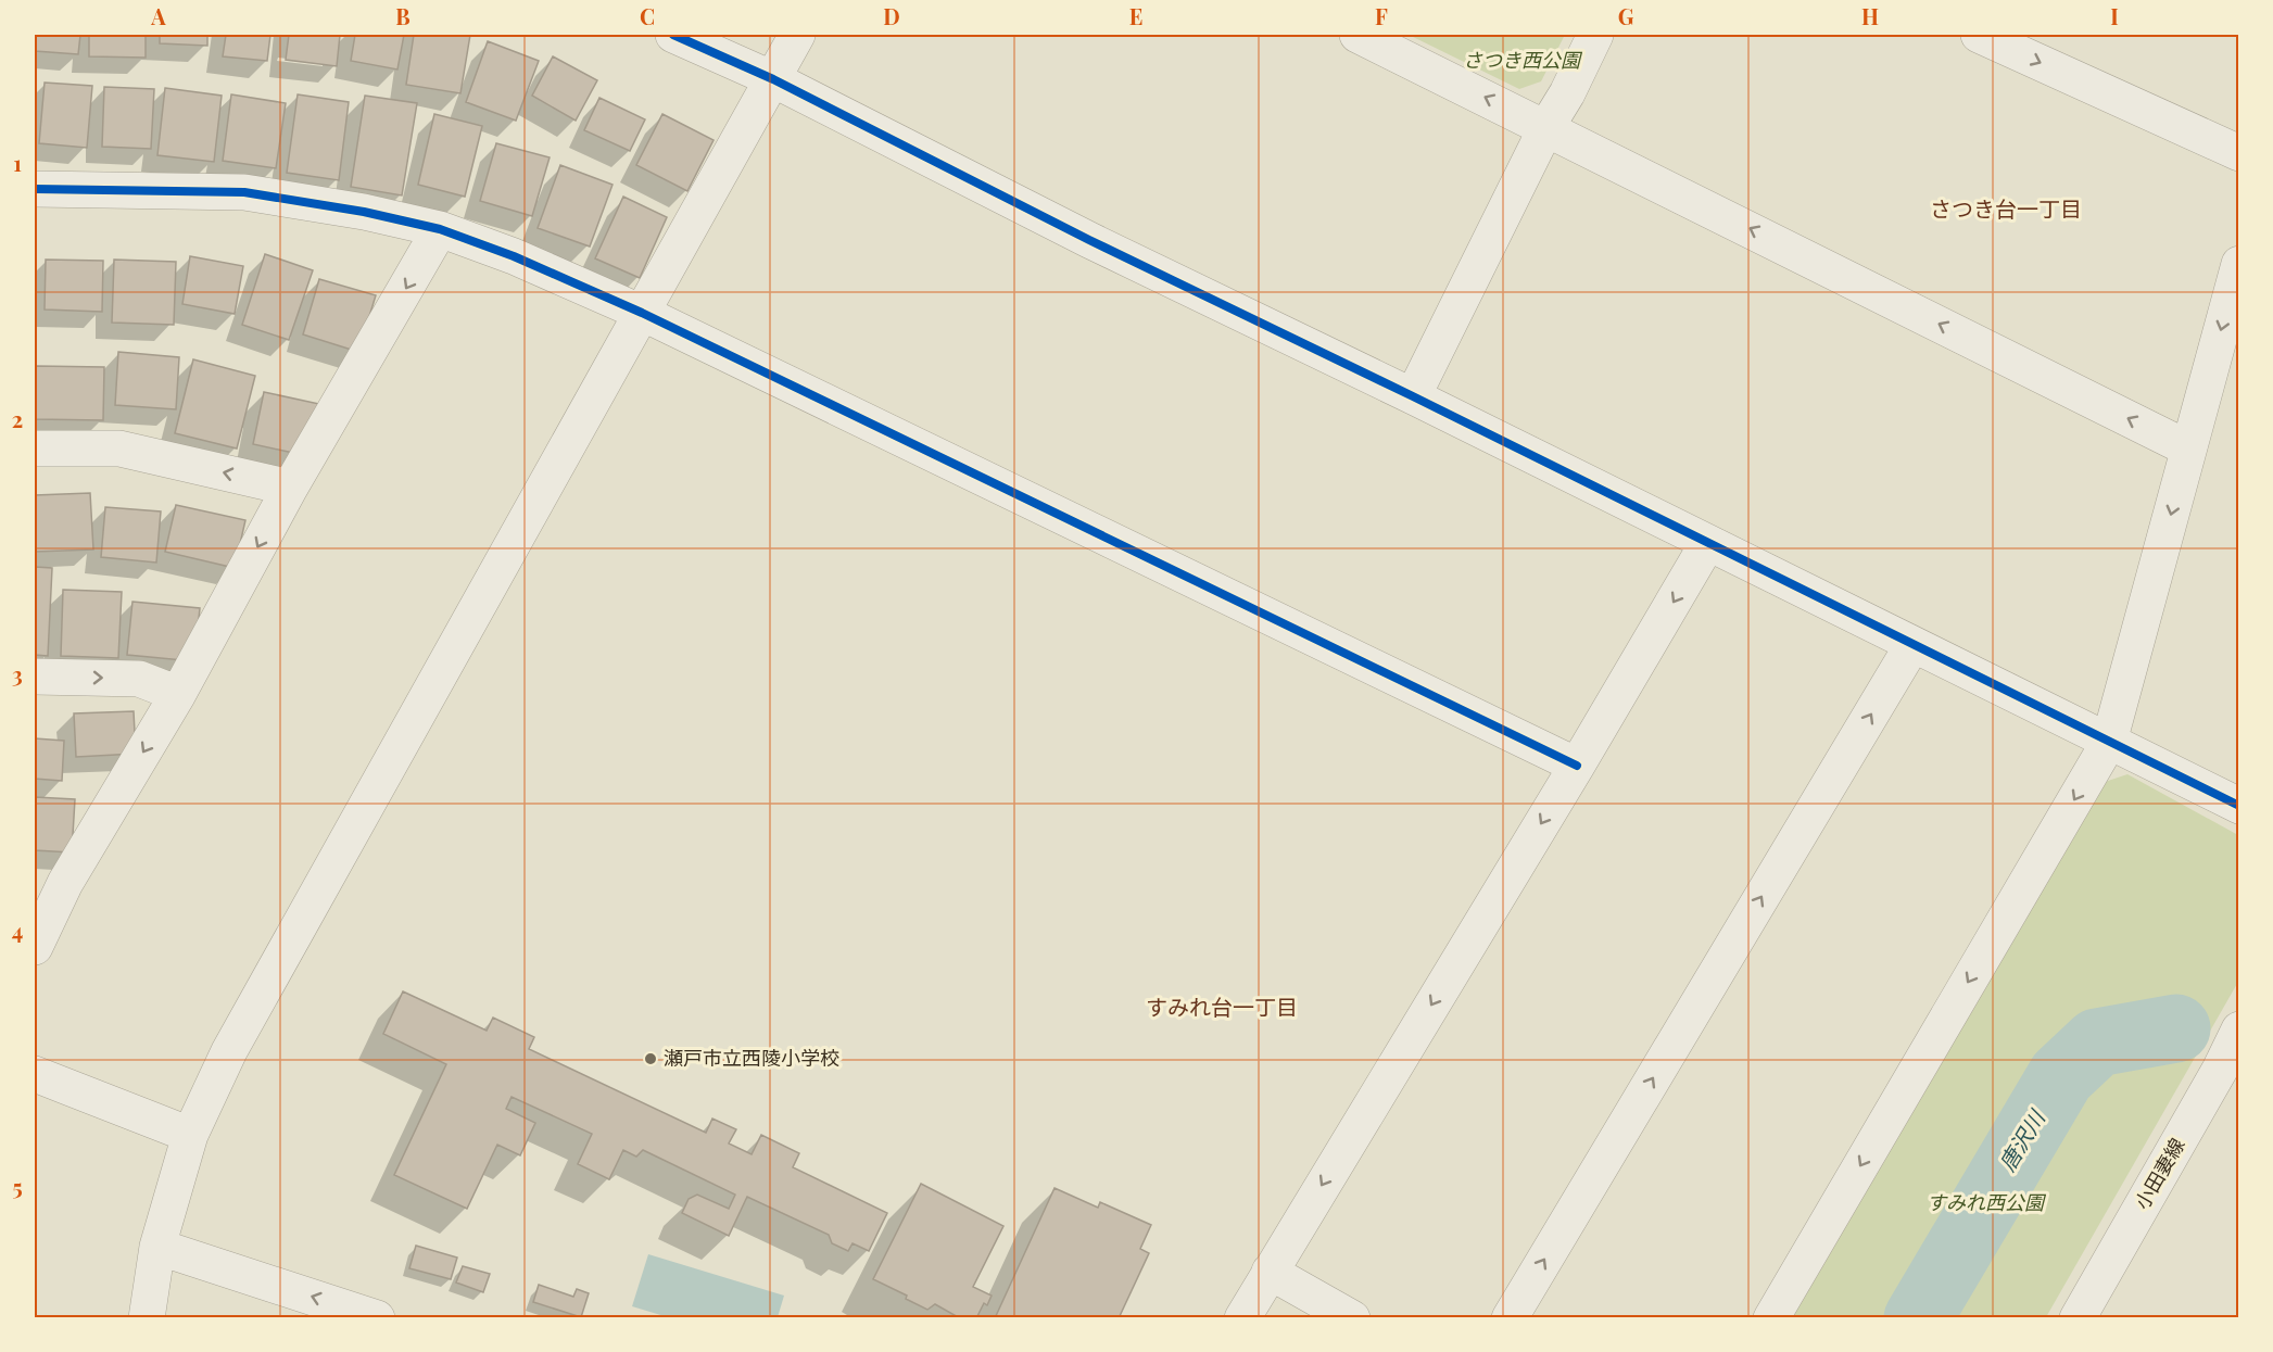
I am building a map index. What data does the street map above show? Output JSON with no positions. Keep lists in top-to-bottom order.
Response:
{
  "streets": {
    "street": ["小田妻線"]
  },
  "districts": ["さつき台一丁目", "すみれ台一丁目"],
  "water": ["唐沢川"],
  "parks": ["さつき西公園", "すみれ西公園"],
  "places": ["瀬戸市立西陵小学校"],
  "grid": {
    "columns": [
      "A",
      "B",
      "C",
      "D",
      "E",
      "F",
      "G",
      "H",
      "I"
    ],
    "rows": [
      "1",
      "2",
      "3",
      "4",
      "5"
    ]
  }
}
